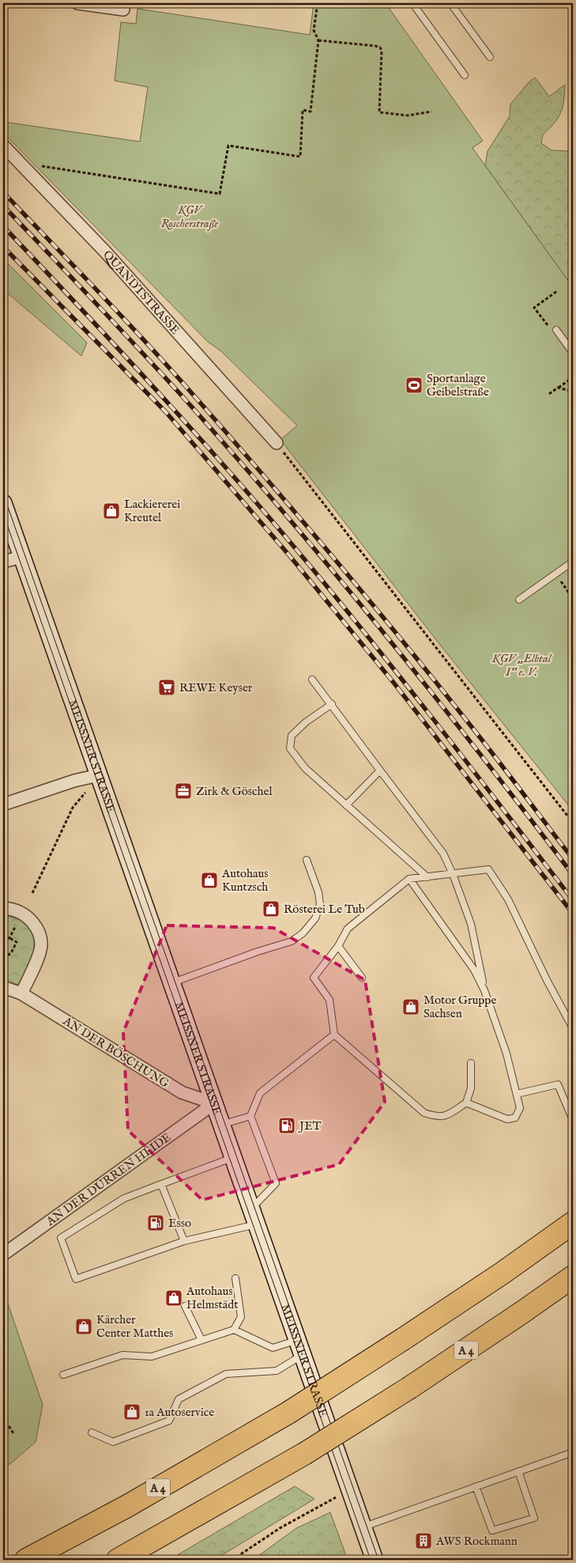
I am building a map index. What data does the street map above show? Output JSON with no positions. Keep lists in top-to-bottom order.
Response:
{
  "streets": {
    "highway": ["A 4"],
    "main road": ["MEISSNER STRASSE"],
    "street": ["QUANDTSTRASSE", "AN DER BÖSCHUNG", "AN DER DÜRREN HEIDE"]
  },
  "crossings": [
    ["MEISSNER STRASSE", "AN DER BÖSCHUNG"],
    ["MEISSNER STRASSE", "AN DER DÜRREN HEIDE"],
    ["AN DER BÖSCHUNG", "AN DER DÜRREN HEIDE"]
  ],
  "parks": ["KGV Roscherstraße", "KGV „Elbtal I“ e. V."],
  "places": {
    "sports": ["Sportanlage Geibelstraße"],
    "shop": [
      "Lackiererei Kreutel",
      "Autohaus Kuntzsch",
      "Rösterei Le Tub",
      "Motor Gruppe Sachsen",
      "Autohaus Helmstädt",
      "Kärcher Center Matthes",
      "1a Autoservice"
    ],
    "supermarket": ["REWE Keyser"],
    "office": ["Zirk & Göschel"],
    "fuel station": ["JET", "Esso"],
    "building": ["AWS Rockmann"]
  }
}
